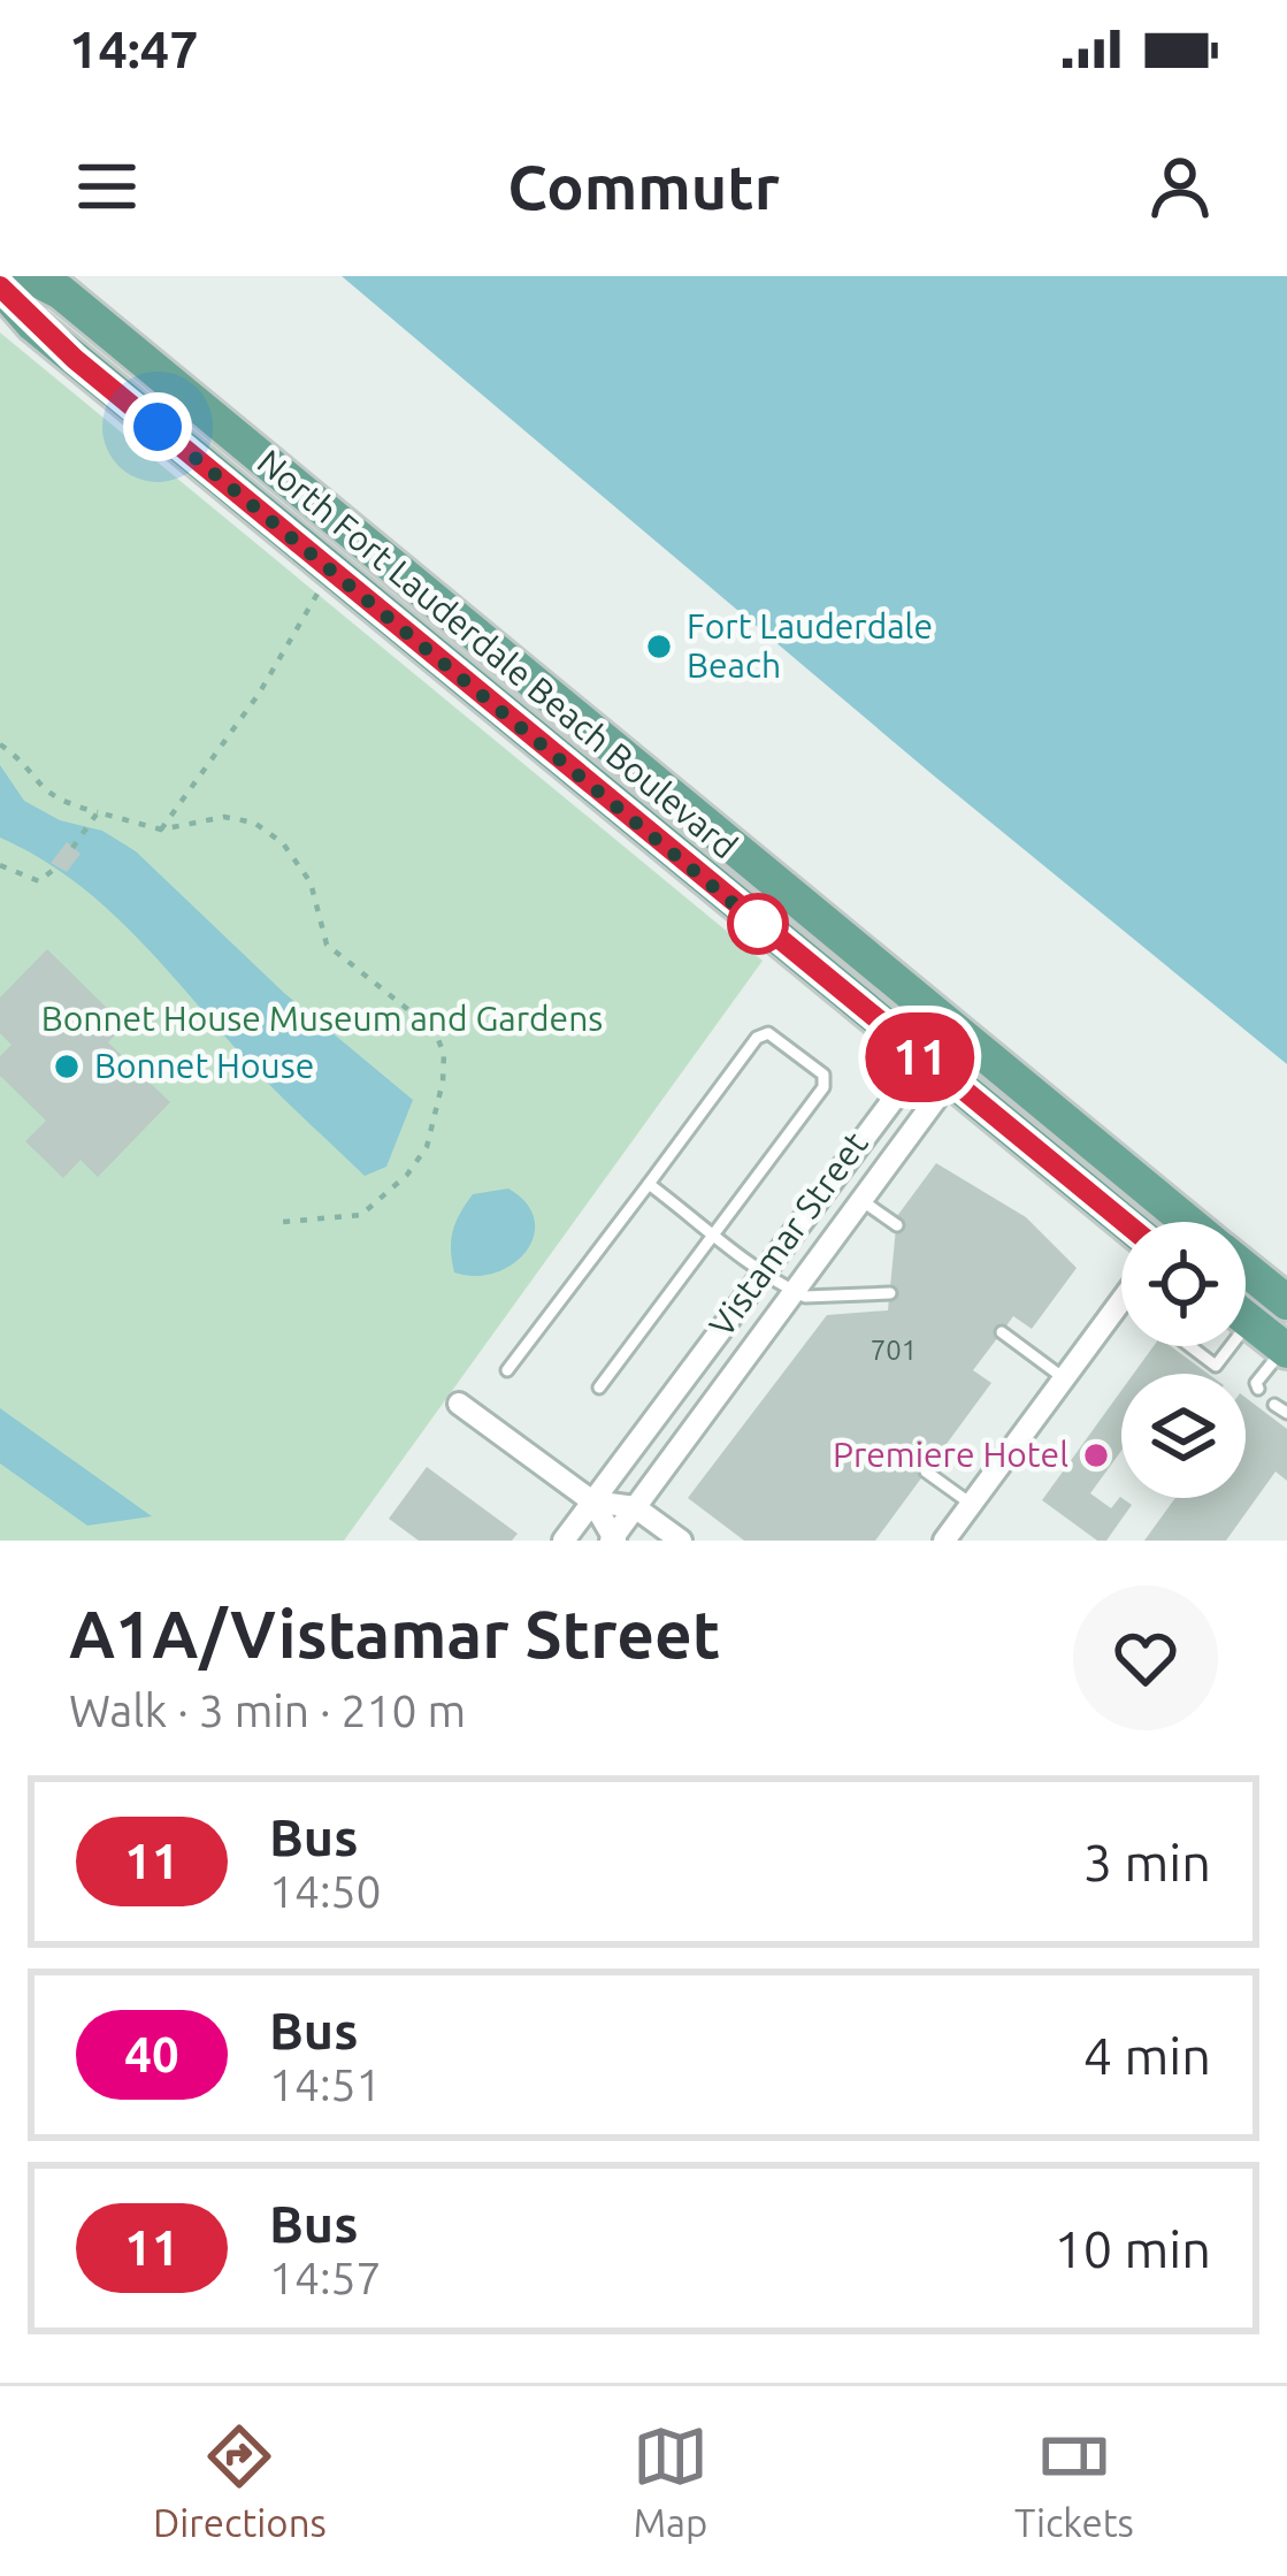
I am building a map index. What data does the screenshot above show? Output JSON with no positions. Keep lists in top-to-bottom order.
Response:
{
  "streets": {
    "main road": ["North Fort Lauderdale Beach Boulevard"],
    "street": ["Vistamar Street"]
  },
  "crossings": [
    ["North Fort Lauderdale Beach Boulevard", "Vistamar Street"]
  ],
  "parks": ["Bonnet House Museum and Gardens"],
  "places": ["Fort Lauderdale Beach", "Bonnet House", "Premiere Hotel"],
  "lines": ["bus line 11"],
  "house_numbers": ["701"],
  "page": {
    "status": "14:47",
    "header": "Commutr",
    "on_map": "11",
    "heading": ["A1A/Vistamar Street", "Walk · 3 min · 210 m"],
    "list": [
      {
        "mark": "11",
        "name": "Bus",
        "note": "14:50",
        "value": "3 min"
      },
      {
        "mark": "40",
        "name": "Bus",
        "note": "14:51",
        "value": "4 min"
      },
      {
        "mark": "11",
        "name": "Bus",
        "note": "14:57",
        "value": "10 min"
      }
    ],
    "tabs": ["Directions", "Map", "Tickets"]
  }
}
